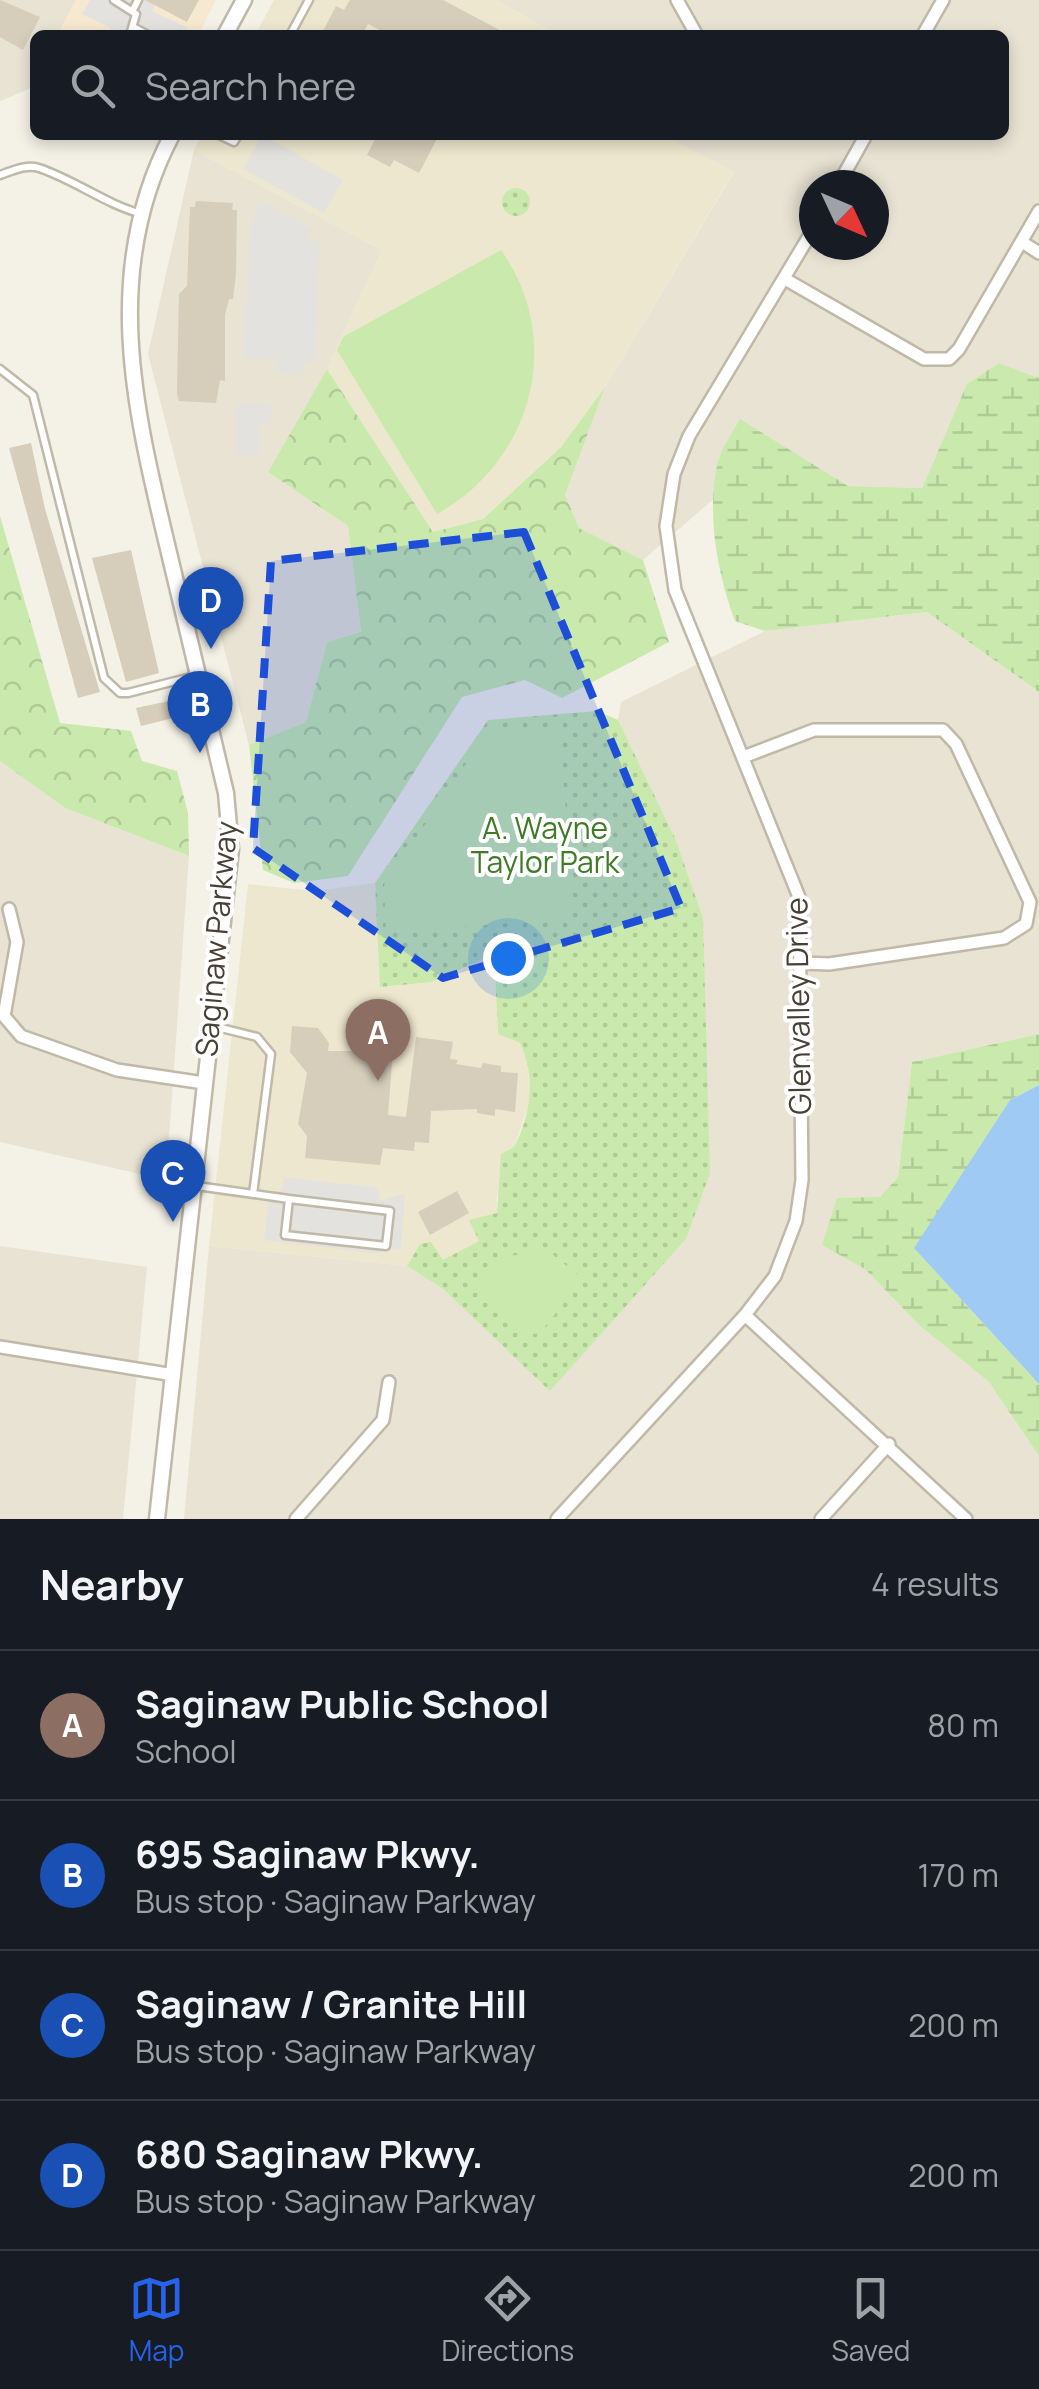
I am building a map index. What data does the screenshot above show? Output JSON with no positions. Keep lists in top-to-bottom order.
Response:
{
  "streets": {
    "street": ["Saginaw Parkway", "Glenvalley Drive"]
  },
  "parks": ["A. Wayne Taylor Park"],
  "north": "bottom right",
  "page": {
    "search": "Search here",
    "pins": [
      "D",
      "B",
      "A",
      "C"
    ],
    "heading": ["Nearby", "4 results"],
    "list": [
      {
        "mark": "A",
        "name": "Saginaw Public School",
        "note": "School",
        "value": "80 m"
      },
      {
        "mark": "B",
        "name": "695 Saginaw Pkwy.",
        "note": "Bus stop · Saginaw Parkway",
        "value": "170 m"
      },
      {
        "mark": "C",
        "name": "Saginaw / Granite Hill",
        "note": "Bus stop · Saginaw Parkway",
        "value": "200 m"
      },
      {
        "mark": "D",
        "name": "680 Saginaw Pkwy.",
        "note": "Bus stop · Saginaw Parkway",
        "value": "200 m"
      }
    ],
    "nav": ["Map", "Directions", "Saved"]
  }
}
